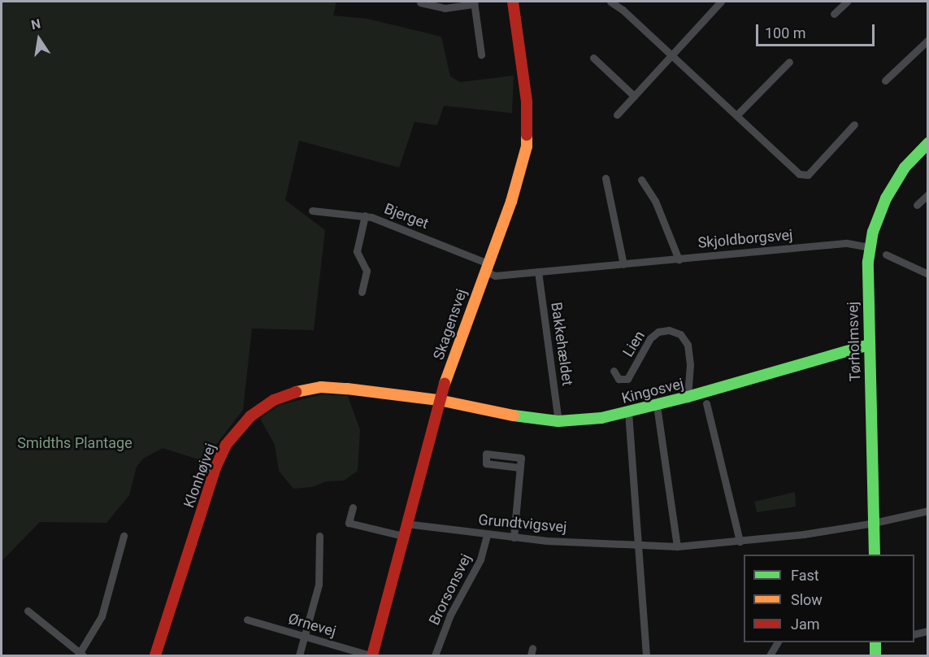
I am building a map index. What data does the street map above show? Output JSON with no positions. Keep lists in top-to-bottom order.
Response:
{
  "streets": {
    "street": [
      "Bjerget",
      "Skjoldborgsvej",
      "Skagensvej",
      "Tørholmsvej",
      "Bakkehældet",
      "Lien",
      "Kingosvej",
      "Klonhøjvej",
      "Grundtvigsvej",
      "Brorsonsvej",
      "Ørnevej"
    ]
  },
  "crossings": [
    ["Bjerget", "Skjoldborgsvej"],
    ["Bjerget", "Skagensvej"],
    ["Skjoldborgsvej", "Skagensvej"],
    ["Skjoldborgsvej", "Tørholmsvej"],
    ["Skjoldborgsvej", "Bakkehældet"],
    ["Skagensvej", "Kingosvej"],
    ["Skagensvej", "Klonhøjvej"],
    ["Skagensvej", "Grundtvigsvej"],
    ["Skagensvej", "Ørnevej"],
    ["Tørholmsvej", "Kingosvej"],
    ["Tørholmsvej", "Grundtvigsvej"],
    ["Bakkehældet", "Kingosvej"],
    ["Lien", "Kingosvej"],
    ["Kingosvej", "Klonhøjvej"],
    ["Grundtvigsvej", "Brorsonsvej"]
  ],
  "parks": ["Smidths Plantage"],
  "legend": ["Fast", "Slow", "Jam"],
  "scale_bar": "100 m",
  "north": "top"
}
